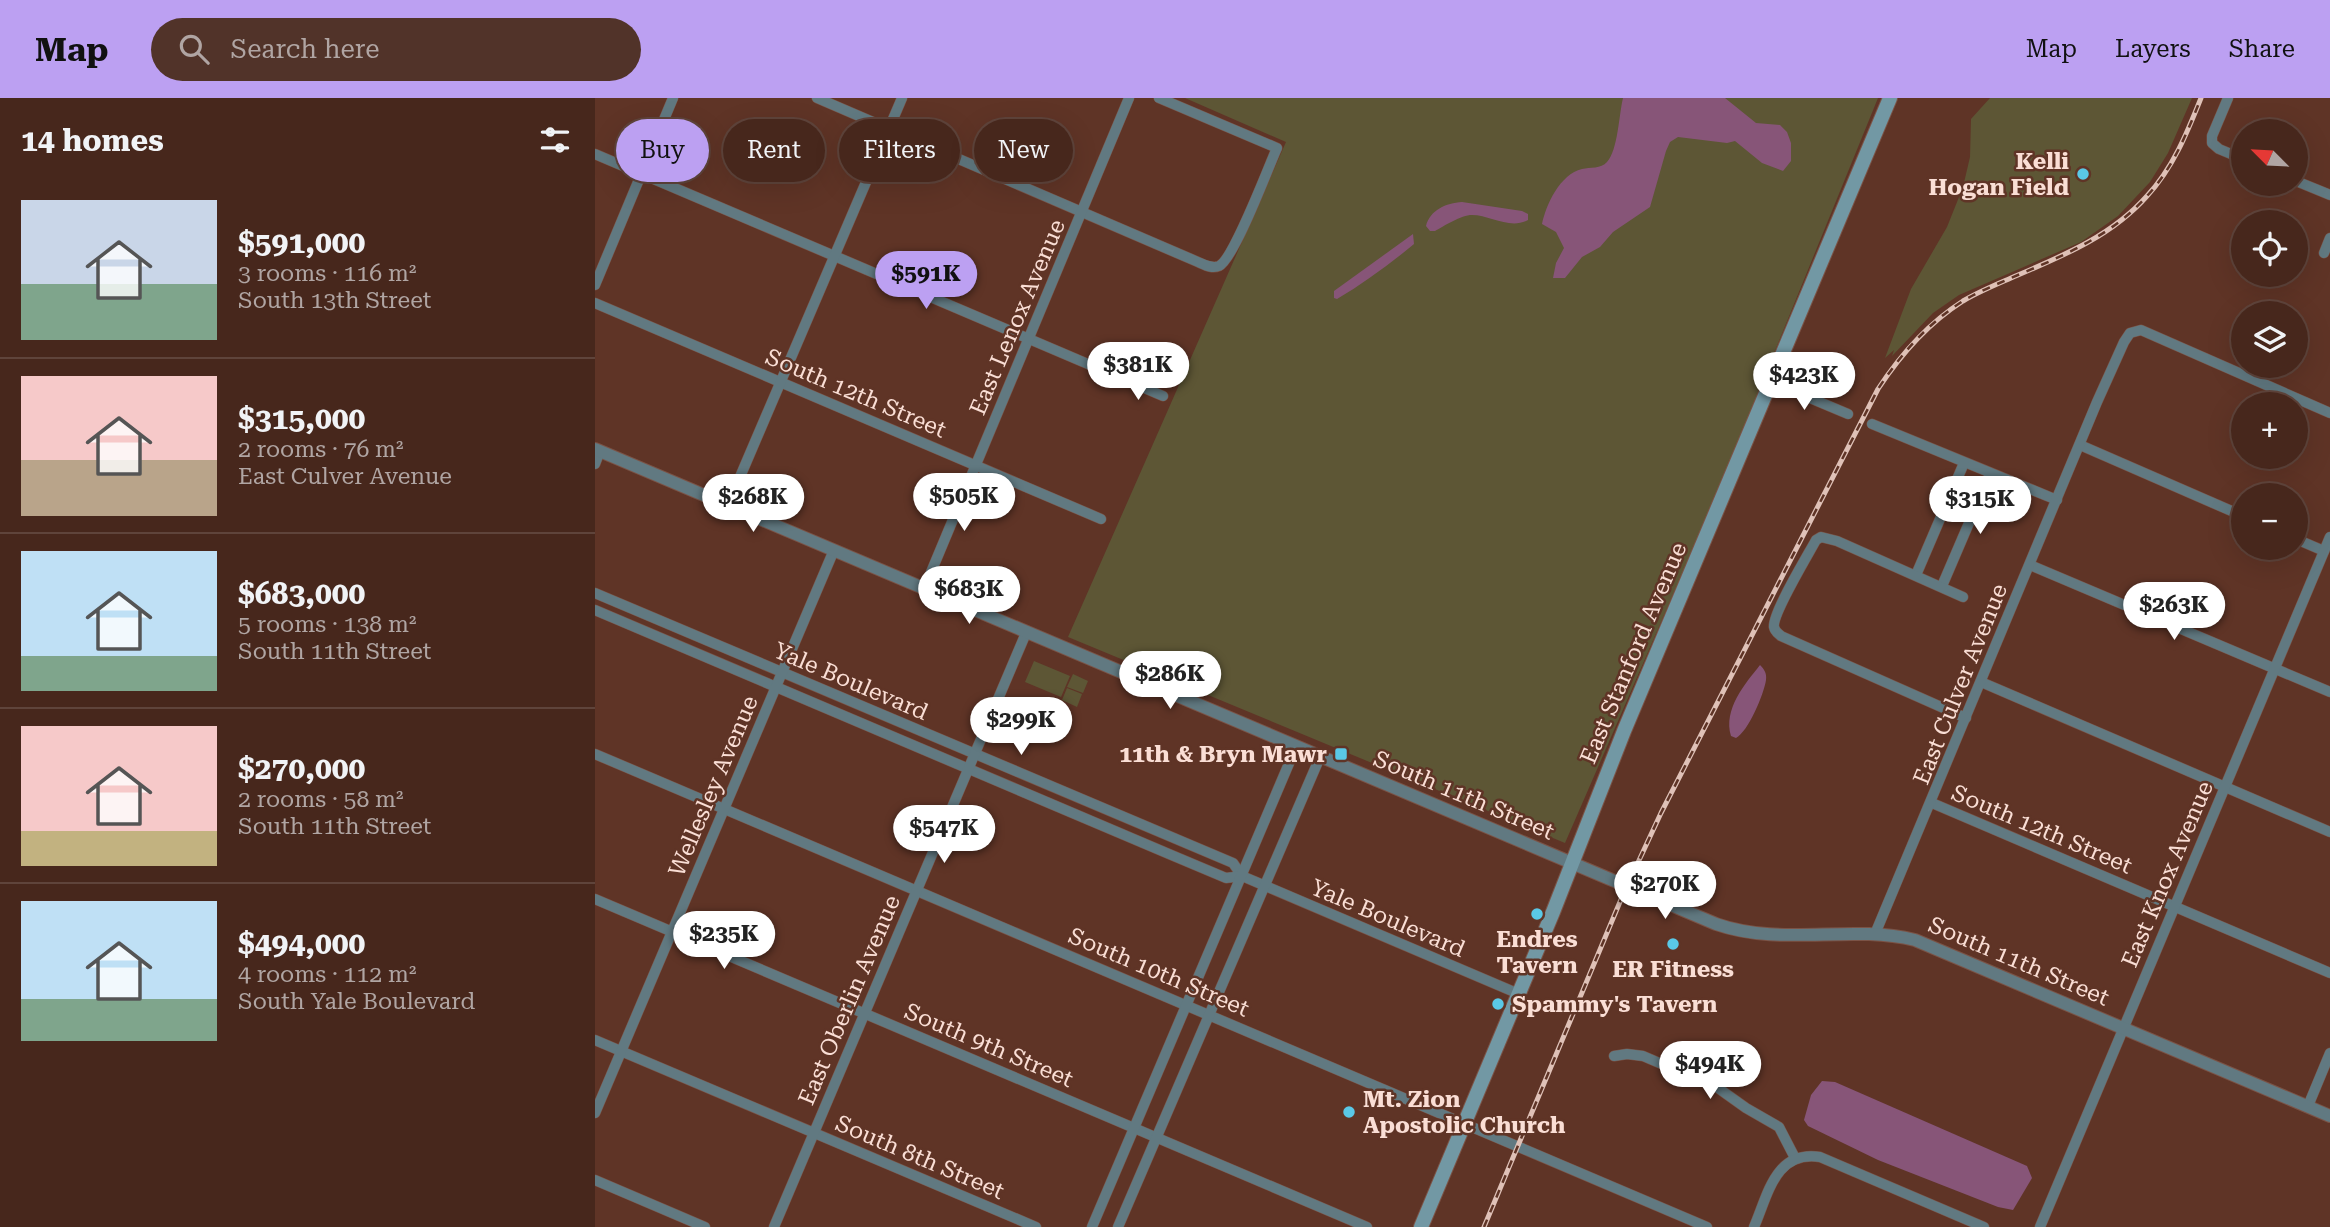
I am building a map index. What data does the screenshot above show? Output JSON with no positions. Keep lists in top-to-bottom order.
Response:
{
  "streets": {
    "main road": ["East Stanford Avenue"],
    "street": [
      "East Lenox Avenue",
      "South 12th Street",
      "Yale Boulevard",
      "East Culver Avenue",
      "Wellesley Avenue",
      "South 11th Street",
      "East Knox Avenue",
      "South 10th Street",
      "East Oberlin Avenue",
      "South 9th Street",
      "South 8th Street"
    ]
  },
  "crossings": [
    ["East Lenox Avenue", "South 12th Street"],
    ["East Lenox Avenue", "South 11th Street"],
    ["South 12th Street", "East Culver Avenue"],
    ["South 12th Street", "East Knox Avenue"],
    ["East Stanford Avenue", "Yale Boulevard"],
    ["East Stanford Avenue", "South 11th Street"],
    ["East Stanford Avenue", "South 10th Street"],
    ["Yale Boulevard", "Wellesley Avenue"],
    ["Yale Boulevard", "East Oberlin Avenue"],
    ["East Culver Avenue", "South 11th Street"],
    ["Wellesley Avenue", "South 11th Street"],
    ["Wellesley Avenue", "South 10th Street"],
    ["Wellesley Avenue", "South 9th Street"],
    ["Wellesley Avenue", "South 8th Street"],
    ["South 11th Street", "East Knox Avenue"],
    ["South 11th Street", "East Oberlin Avenue"],
    ["South 10th Street", "East Oberlin Avenue"],
    ["East Oberlin Avenue", "South 9th Street"],
    ["East Oberlin Avenue", "South 8th Street"]
  ],
  "places": {
    "other": [
      "Kelli Hogan Field",
      "Endres Tavern",
      "ER Fitness",
      "Spammy's Tavern",
      "Mt. Zion Apostolic Church"
    ],
    "transit": ["11th & Bryn Mawr"]
  },
  "north": "top left",
  "page": {
    "header": "Map",
    "search": "Search here",
    "nav": ["Map", "Layers", "Share"],
    "heading": "14 homes",
    "map_buttons": ["+", "−"],
    "chip": [
      "Buy",
      "Rent",
      "Filters",
      "New"
    ],
    "list": [
      {
        "name": "$591,000",
        "note": "3 rooms · 116 m² · South 13th Street"
      },
      {
        "name": "$315,000",
        "note": "2 rooms · 76 m² · East Culver Avenue"
      },
      {
        "name": "$683,000",
        "note": "5 rooms · 138 m² · South 11th Street"
      },
      {
        "name": "$270,000",
        "note": "2 rooms · 58 m² · South 11th Street"
      },
      {
        "name": "$494,000",
        "note": "4 rooms · 112 m² · South Yale Boulevard"
      }
    ],
    "price": [
      "$591K",
      "$381K",
      "$423K",
      "$505K",
      "$268K",
      "$315K",
      "$683K",
      "$263K",
      "$286K",
      "$299K",
      "$547K",
      "$270K",
      "$235K",
      "$494K"
    ]
  }
}
